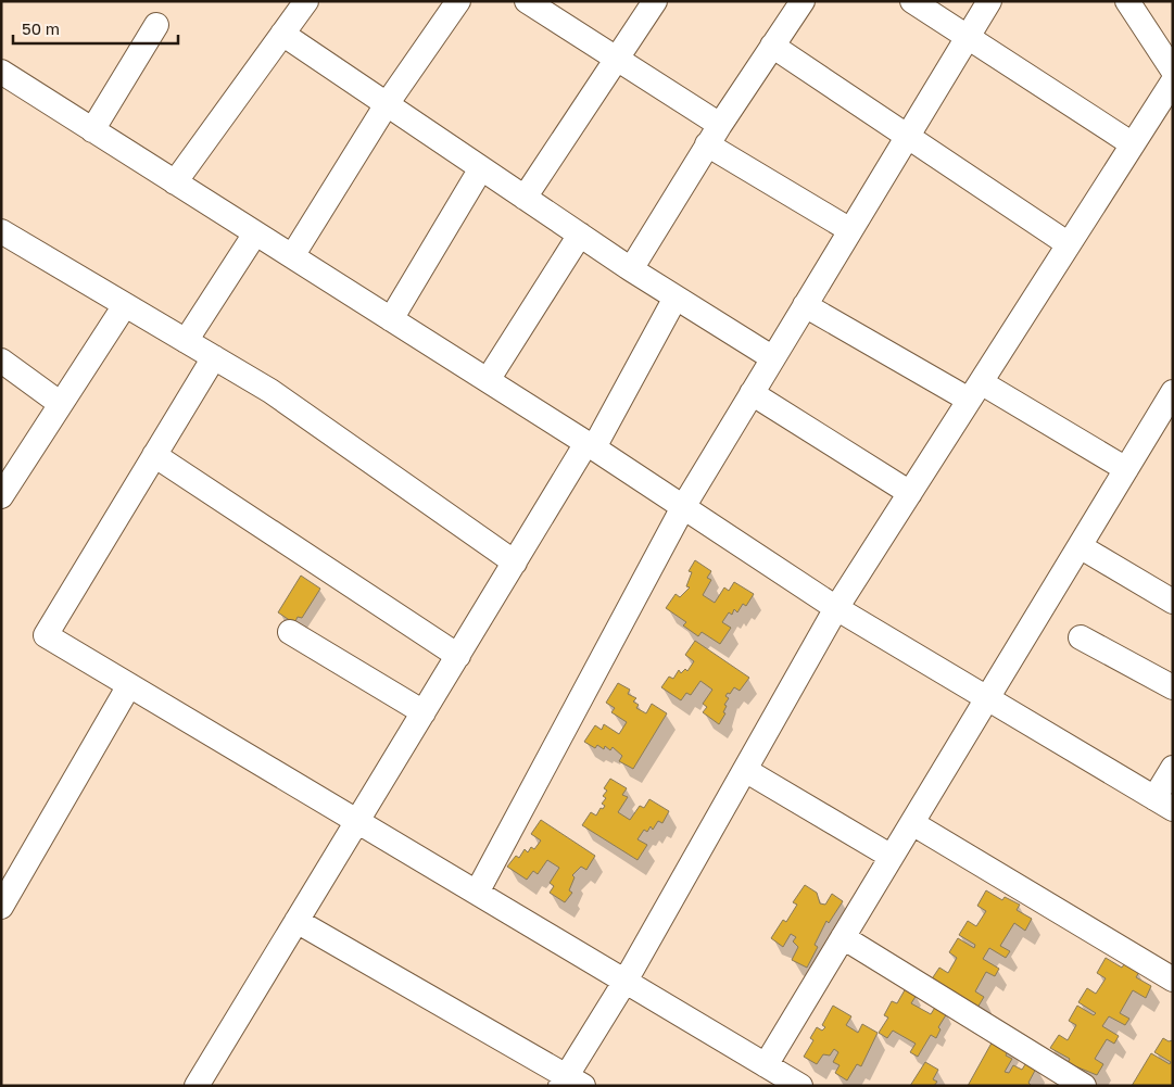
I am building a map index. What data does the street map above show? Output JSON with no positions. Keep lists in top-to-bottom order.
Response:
{
  "scale_bar": "50 m"
}
